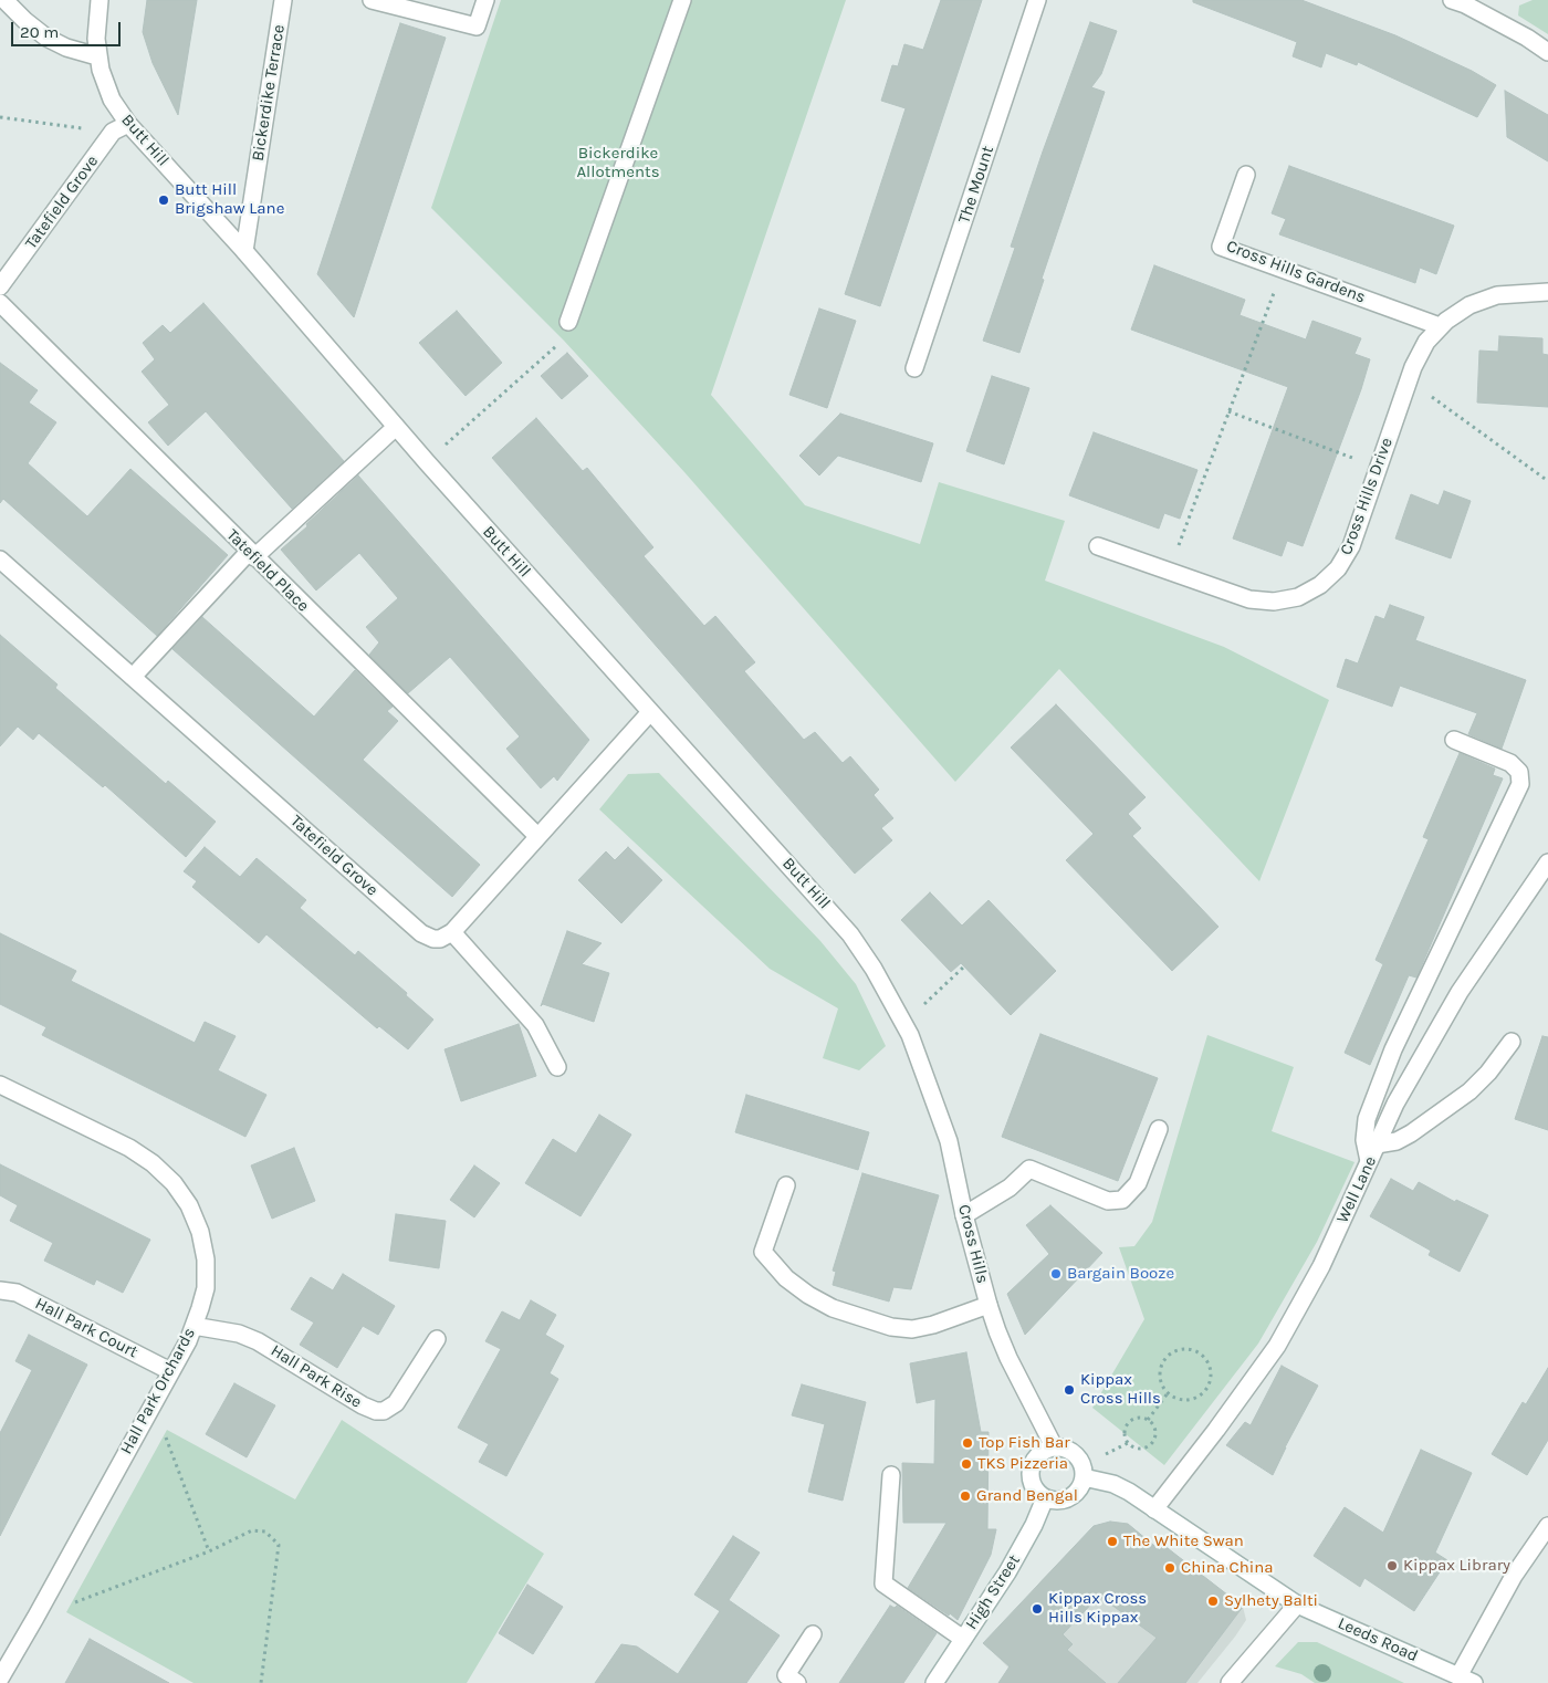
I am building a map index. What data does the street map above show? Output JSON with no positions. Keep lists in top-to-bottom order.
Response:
{
  "streets": {
    "street": [
      "Bickerdike Terrace",
      "Butt Hill",
      "The Mount",
      "Tatefield Grove",
      "Cross Hills Gardens",
      "Cross Hills Drive",
      "Tatefield Place",
      "Well Lane",
      "Cross Hills",
      "Hall Park Court",
      "Hall Park Rise",
      "Hall Park Orchards",
      "High Street",
      "Leeds Road"
    ]
  },
  "crossings": [
    ["Bickerdike Terrace", "Butt Hill"],
    ["Butt Hill", "Tatefield Grove"],
    ["Butt Hill", "Cross Hills"],
    ["Cross Hills Gardens", "Cross Hills Drive"],
    ["Well Lane", "Leeds Road"],
    ["Cross Hills", "High Street"],
    ["Cross Hills", "Leeds Road"],
    ["Hall Park Court", "Hall Park Orchards"],
    ["Hall Park Rise", "Hall Park Orchards"],
    ["High Street", "Leeds Road"]
  ],
  "parks": ["Bickerdike Allotments"],
  "places": [
    "Butt Hill Brigshaw Lane",
    "Bargain Booze",
    "Kippax Cross Hills",
    "Top Fish Bar",
    "TKS Pizzeria",
    "Grand Bengal",
    "The White Swan",
    "Kippax Library",
    "China China",
    "Sylhety Balti",
    "Kippax Cross Hills Kippax"
  ],
  "scale_bar": "20 m"
}
